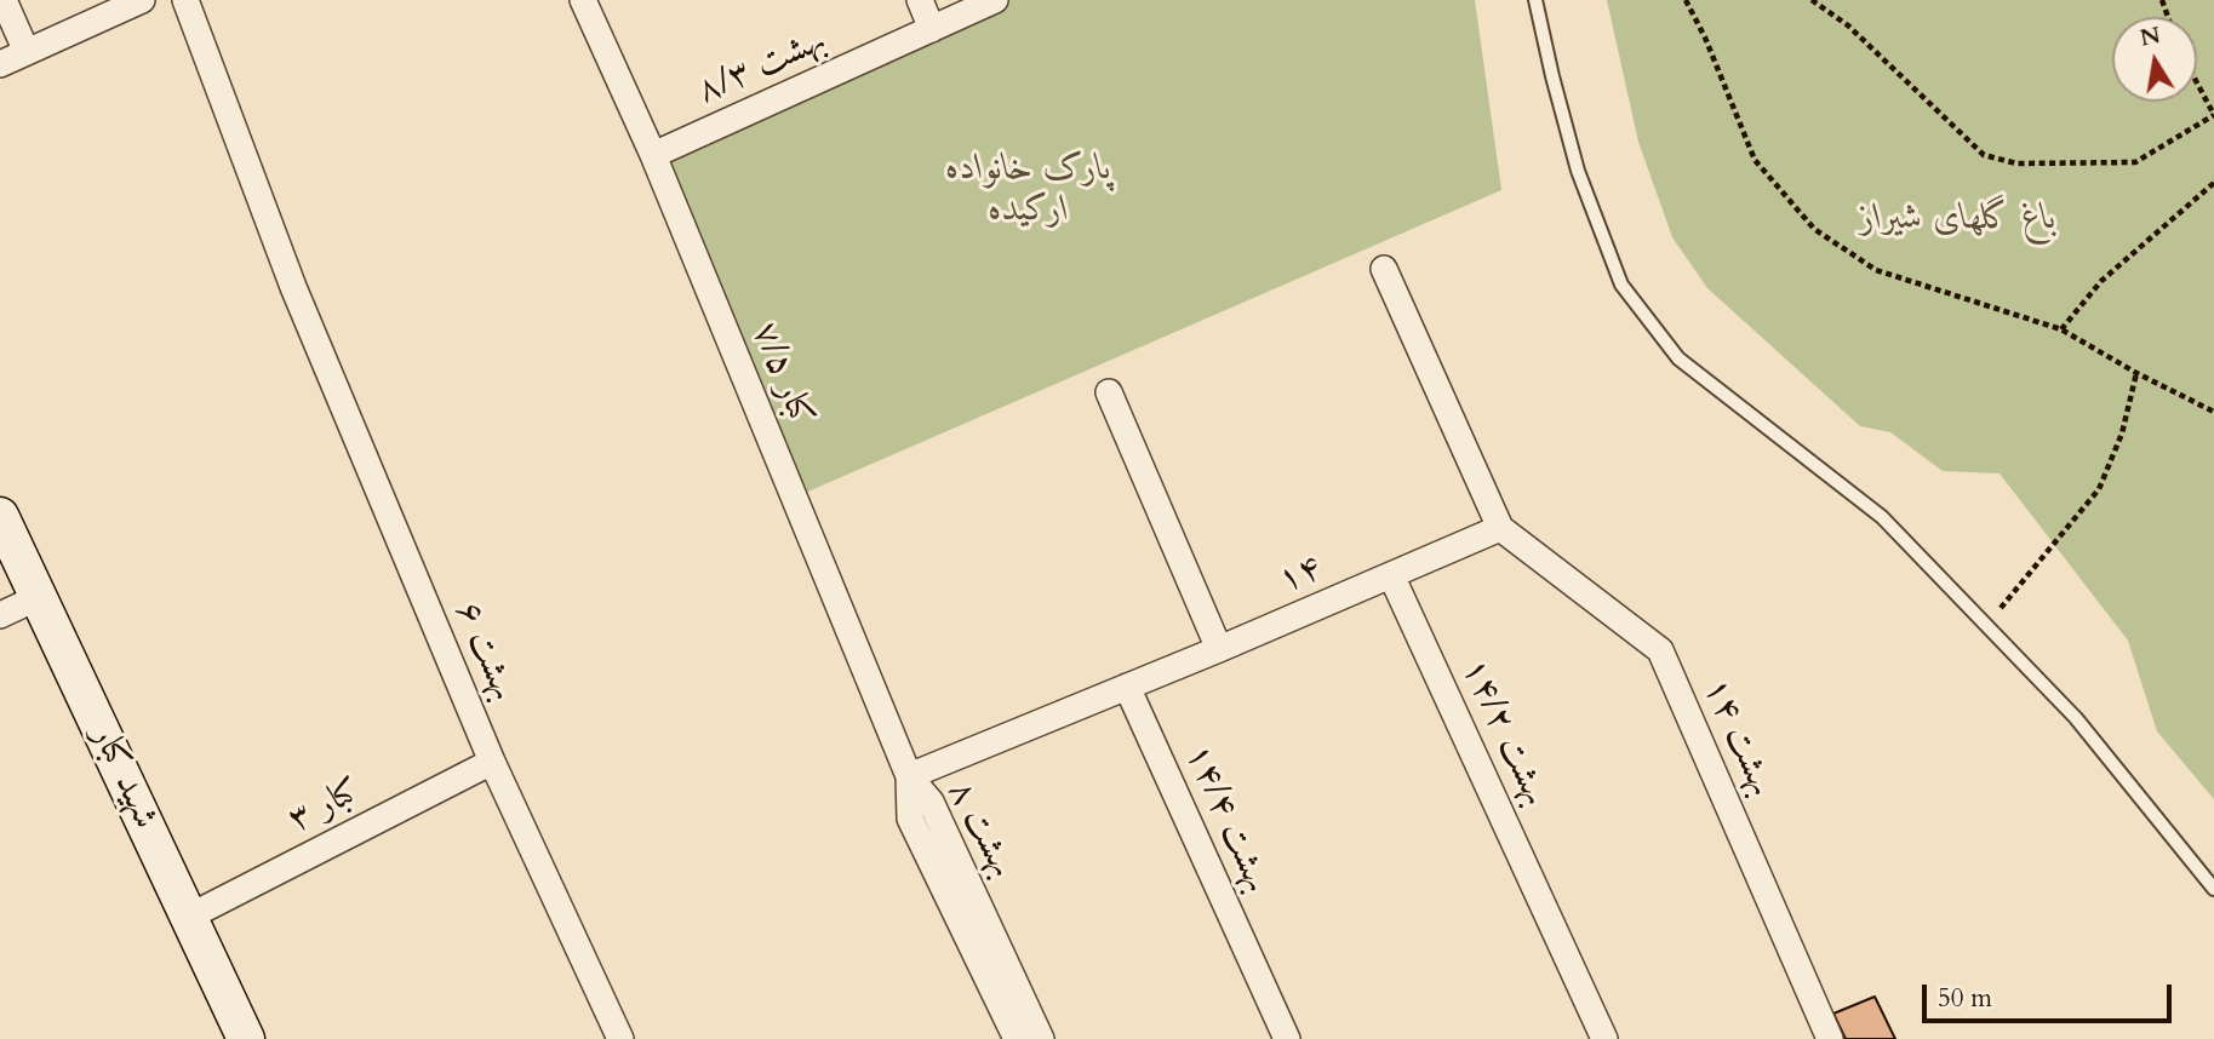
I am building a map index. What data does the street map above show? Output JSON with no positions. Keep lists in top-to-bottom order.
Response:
{
  "streets": {
    "street": [
      "بهشت ۸/۳",
      "۷/۵ کبار",
      "۱۴",
      "۶ بهشت",
      "۱۴/۲ بهشت",
      "۱۴ بهشت",
      "شهید کبار",
      "۳ کبار",
      "۱۴/۴ بهشت",
      "۸ بهشت"
    ]
  },
  "crossings": [
    ["بهشت ۸/۳", "۷/۵ کبار"],
    ["۷/۵ کبار", "۱۴"],
    ["۷/۵ کبار", "۸ بهشت"],
    ["۱۴", "۱۴/۲ بهشت"],
    ["۱۴", "۱۴ بهشت"],
    ["۱۴", "۱۴/۴ بهشت"],
    ["۱۴", "۸ بهشت"],
    ["۶ بهشت", "۳ کبار"],
    ["شهید کبار", "۳ کبار"]
  ],
  "parks": ["پارک خانواده ارکیده", "باغ گلهای شیراز"],
  "scale_bar": "50 m",
  "north": "top"
}
